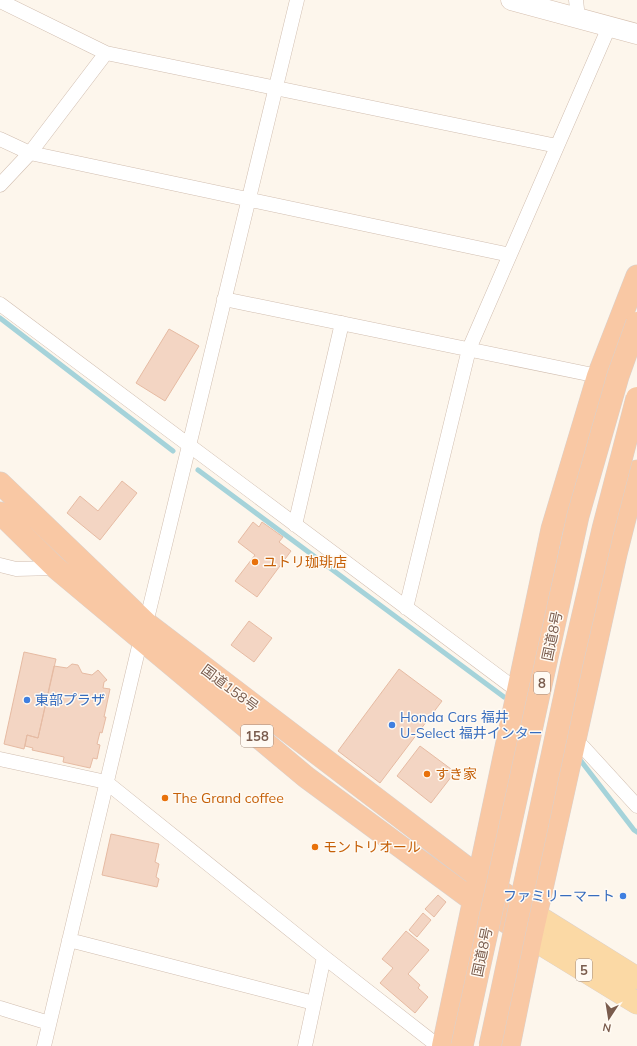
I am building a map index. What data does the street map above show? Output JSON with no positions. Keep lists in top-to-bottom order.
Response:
{
  "streets": {
    "highway": [
      "国道8号",
      "8",
      "国道158号",
      "158"
    ],
    "main road": ["5"]
  },
  "crossings": [
    ["国道158号", "5"]
  ],
  "places": [
    "ユトリ珈琲店",
    "東部プラザ",
    "Honda Cars 福井 U-Select 福井インター",
    "すき家",
    "The Grand coffee",
    "モントリオール",
    "ファミリーマート"
  ],
  "north": "bottom"
}
